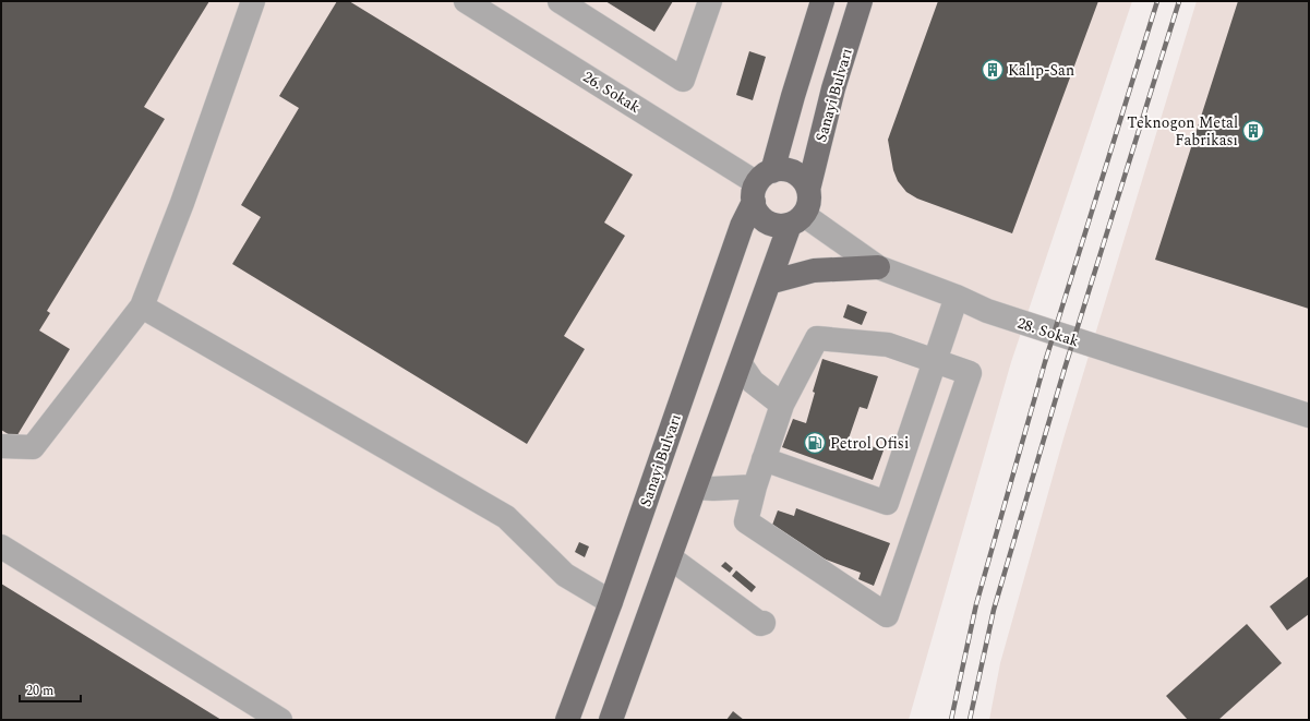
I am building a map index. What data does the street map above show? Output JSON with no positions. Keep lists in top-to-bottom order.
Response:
{
  "streets": {
    "main road": ["Sanayi Bulvarı"],
    "street": ["26. Sokak", "28. Sokak"]
  },
  "crossings": [
    ["26. Sokak", "Sanayi Bulvarı"],
    ["26. Sokak", "28. Sokak"],
    ["Sanayi Bulvarı", "28. Sokak"]
  ],
  "places": {
    "building": ["Kalıp-San", "Teknogon Metal Fabrikası"],
    "fuel station": ["Petrol Ofisi"]
  },
  "scale_bar": "20 m"
}
